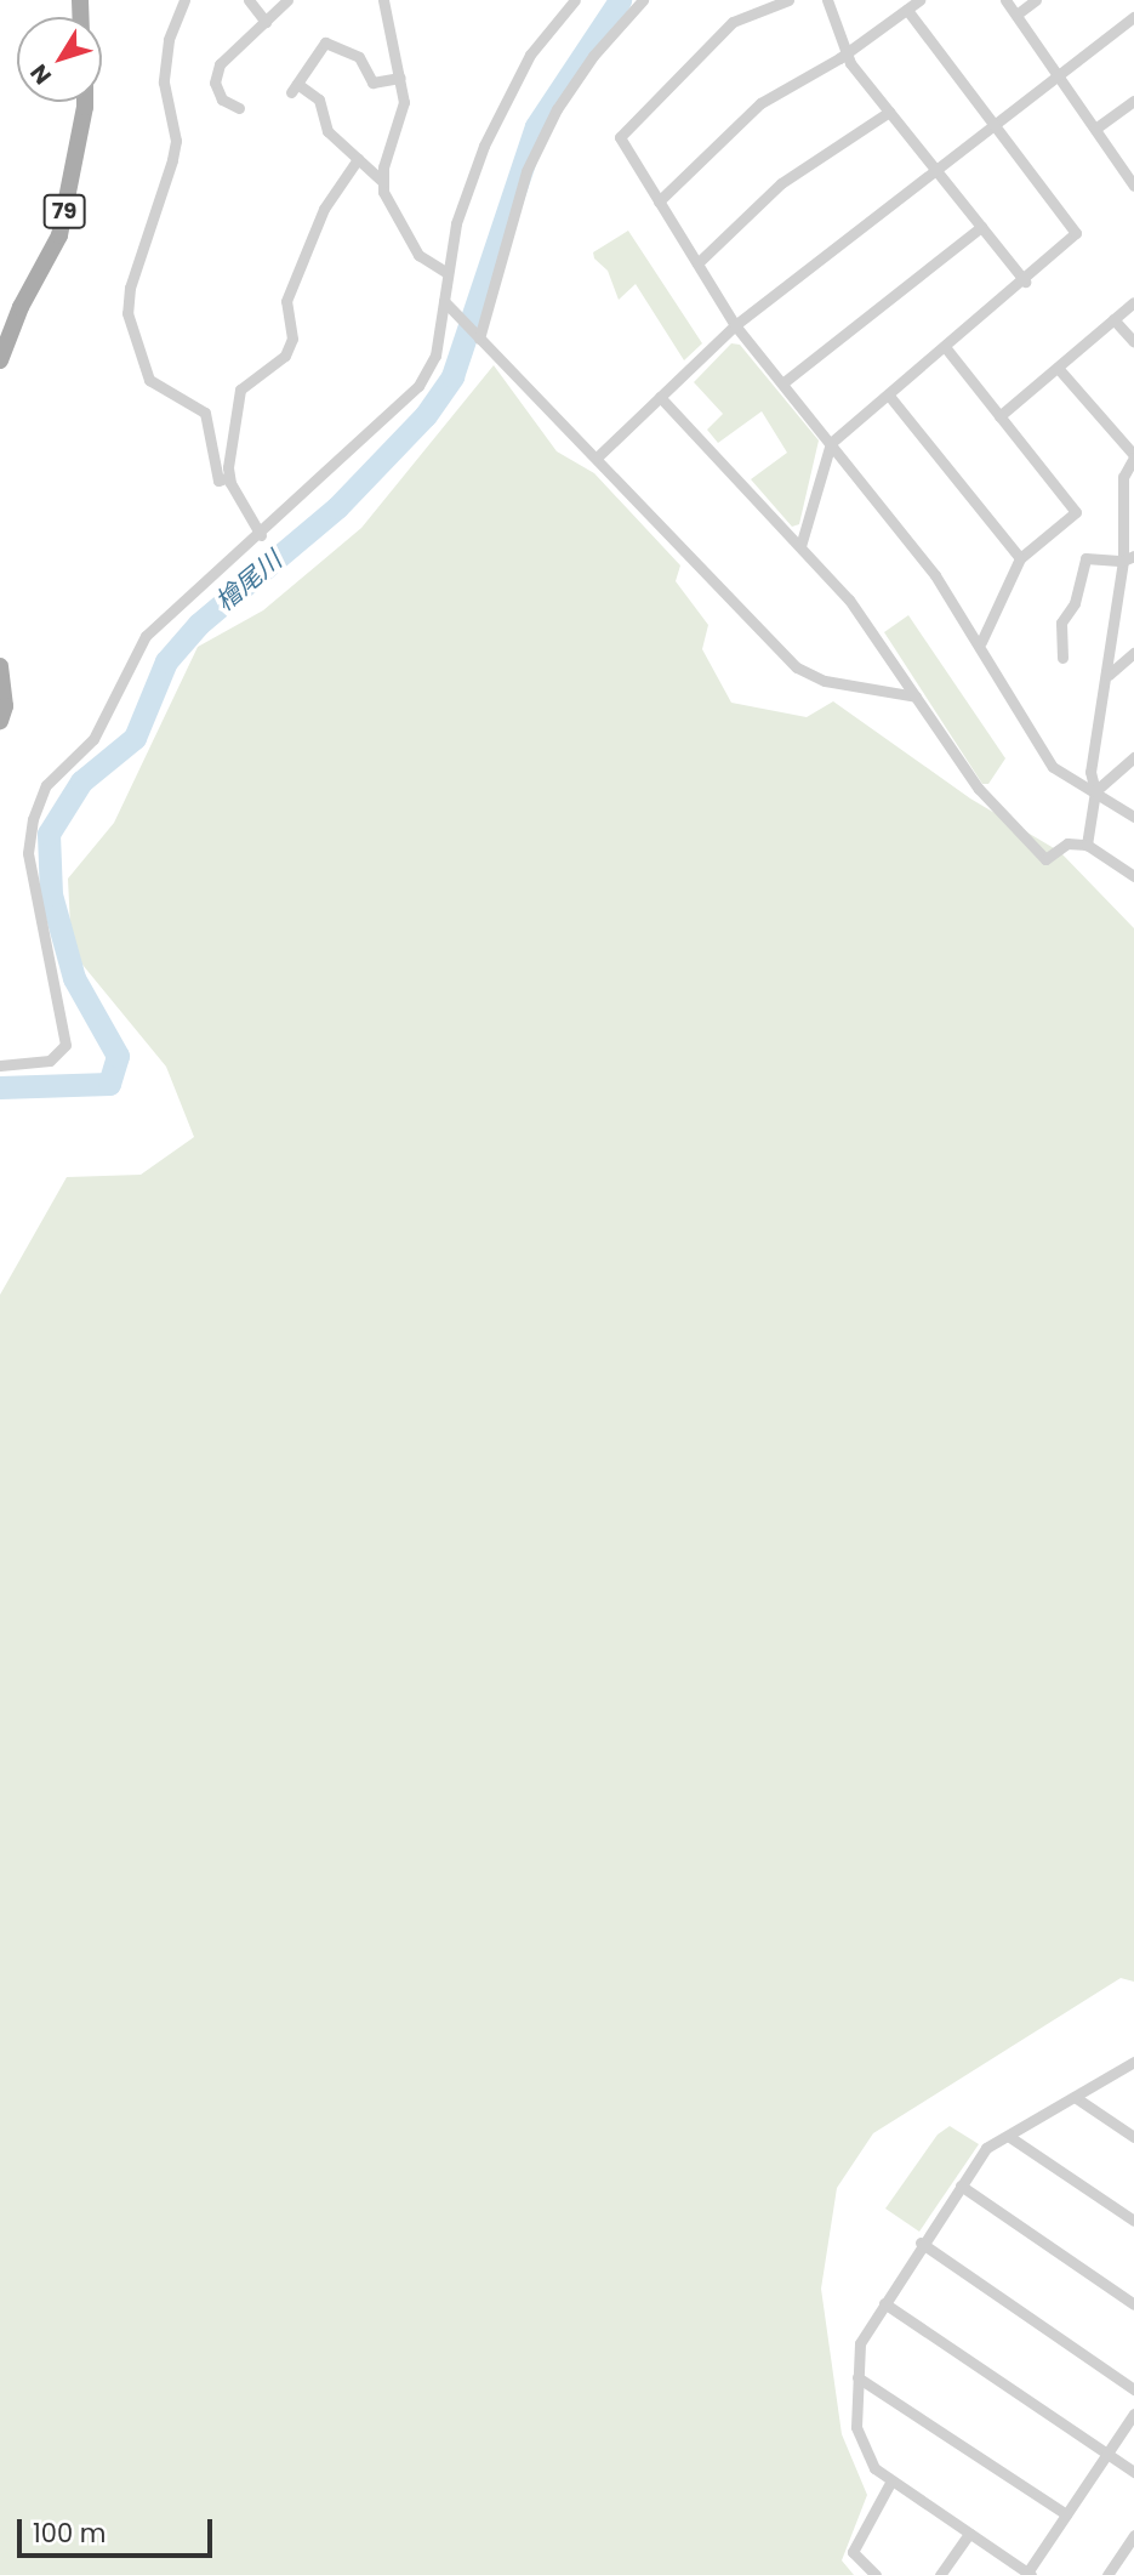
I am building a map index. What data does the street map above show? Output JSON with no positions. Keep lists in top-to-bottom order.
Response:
{
  "streets": {
    "main road": ["79"]
  },
  "water": ["檜尾川"],
  "scale_bar": "100 m",
  "north": "bottom left"
}
